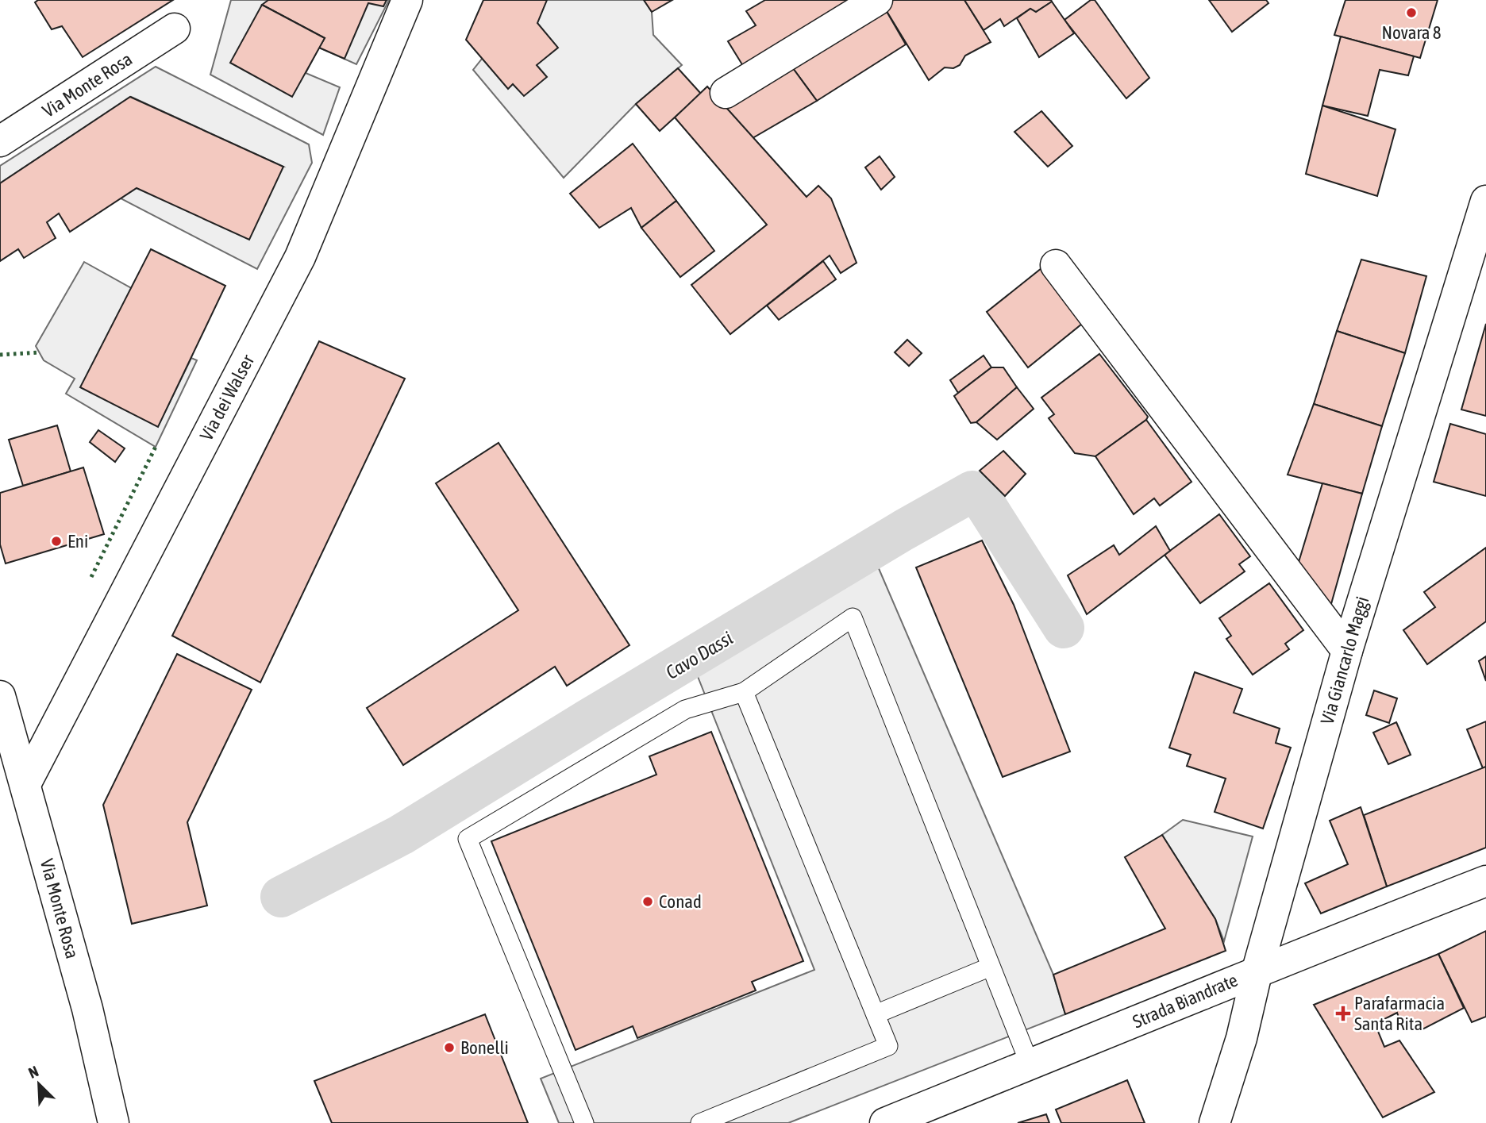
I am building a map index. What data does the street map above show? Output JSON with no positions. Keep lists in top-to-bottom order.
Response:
{
  "streets": {
    "street": [
      "Via Monte Rosa",
      "Via dei Walser",
      "Via Giancarlo Maggi",
      "Strada Biandrate"
    ]
  },
  "crossings": [
    ["Via Monte Rosa", "Via dei Walser"],
    ["Via Giancarlo Maggi", "Strada Biandrate"]
  ],
  "water": ["Cavo Dassi"],
  "places": {
    "other": [
      "Novara 8",
      "Eni",
      "Conad",
      "Bonelli"
    ],
    "health": ["Parafarmacia Santa Rita"]
  },
  "north": "top left"
}
